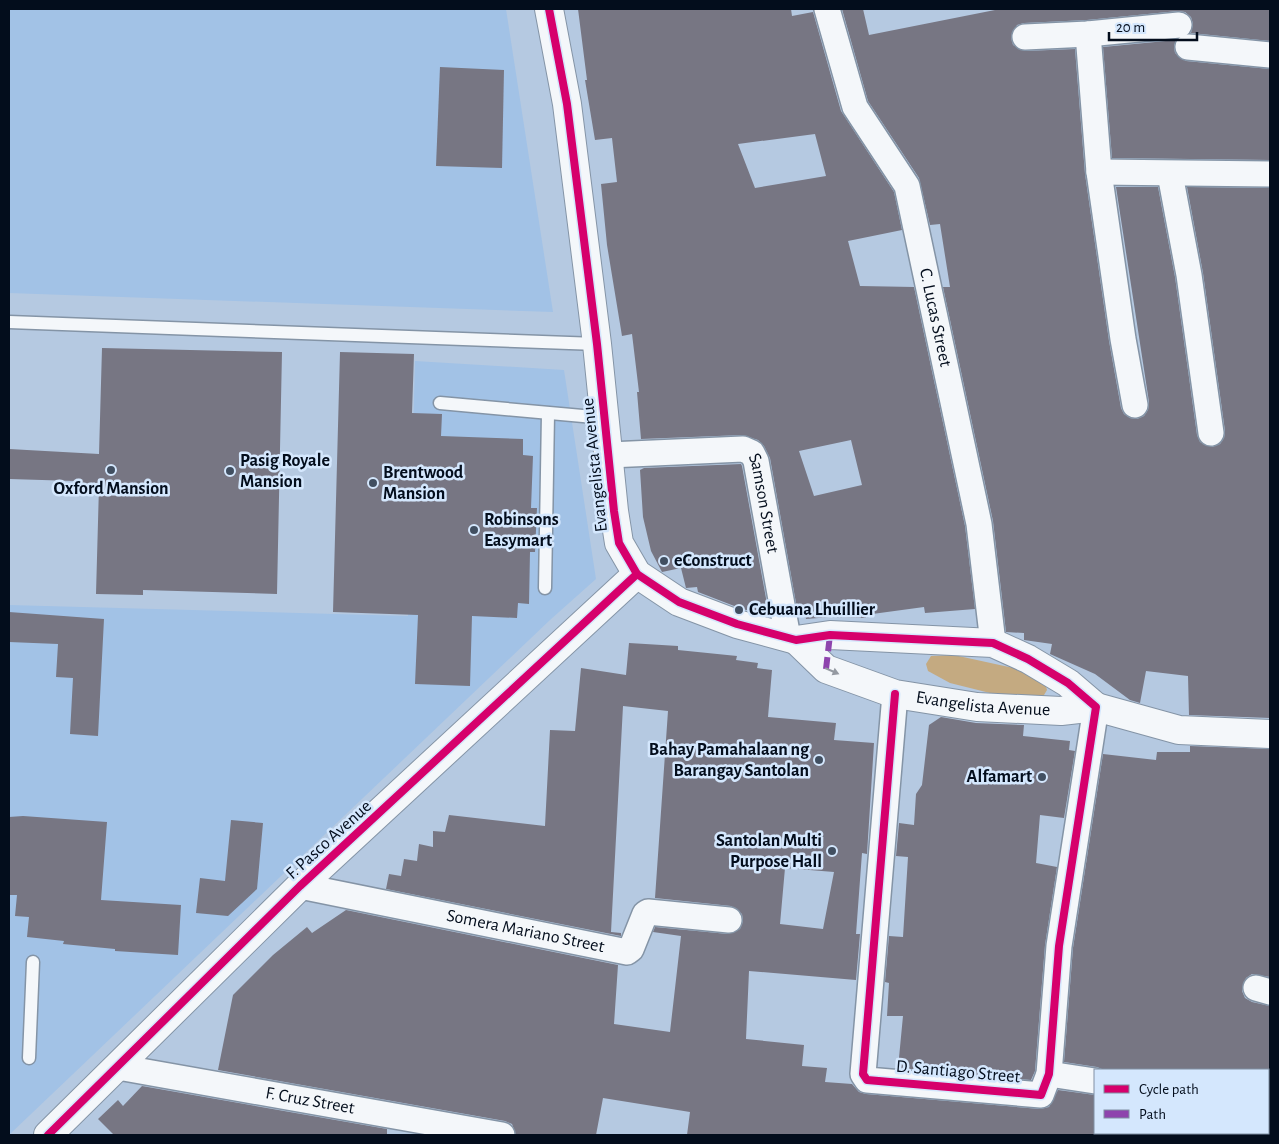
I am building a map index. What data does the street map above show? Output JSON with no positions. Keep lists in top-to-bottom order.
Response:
{
  "streets": {
    "street": [
      "C. Lucas Street",
      "Evangelista Avenue",
      "Samson Street",
      "F. Pasco Avenue",
      "Somera Mariano Street",
      "D. Santiago Street",
      "F. Cruz Street"
    ]
  },
  "crossings": [
    ["C. Lucas Street", "Evangelista Avenue"],
    ["Evangelista Avenue", "Samson Street"],
    ["Evangelista Avenue", "F. Pasco Avenue"],
    ["Evangelista Avenue", "D. Santiago Street"],
    ["F. Pasco Avenue", "Somera Mariano Street"],
    ["F. Pasco Avenue", "F. Cruz Street"]
  ],
  "places": [
    "Oxford Mansion",
    "Pasig Royale Mansion",
    "Brentwood Mansion",
    "Robinsons Easymart",
    "eConstruct",
    "Cebuana Lhuillier",
    "Bahay Pamahalaan ng Barangay Santolan",
    "Alfamart",
    "Santolan Multi Purpose Hall"
  ],
  "legend": ["Cycle path", "Path"],
  "scale_bar": "20 m"
}
